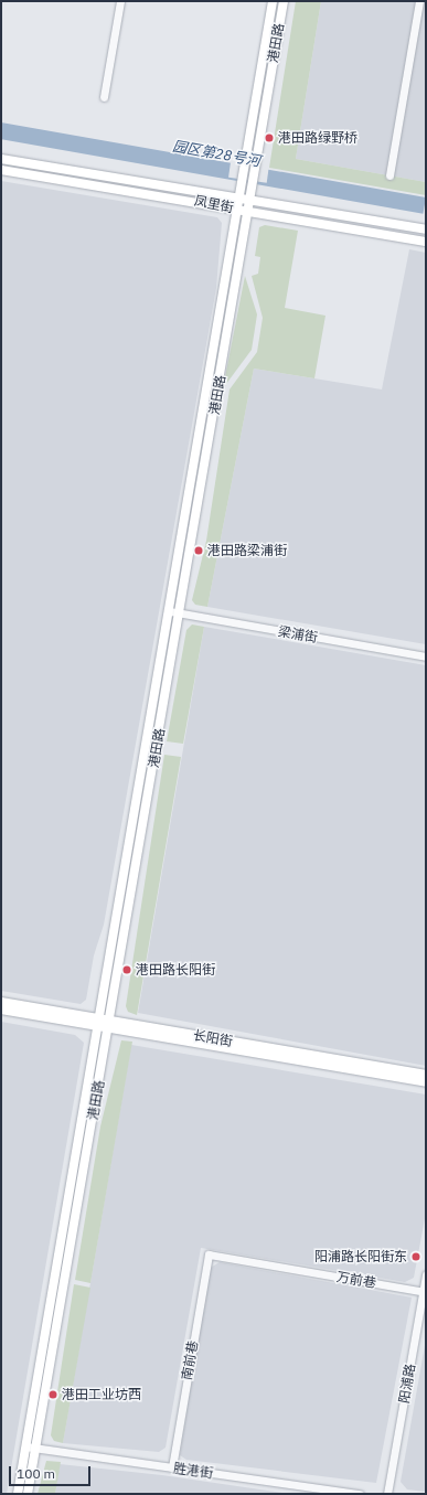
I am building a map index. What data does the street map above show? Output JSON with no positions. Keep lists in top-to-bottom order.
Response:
{
  "streets": {
    "main road": ["港田路", "凤里街", "长阳街"],
    "street": [
      "梁浦街",
      "万前巷",
      "南前巷",
      "阳浦路",
      "胜港街"
    ]
  },
  "crossings": [
    ["港田路", "凤里街"],
    ["港田路", "梁浦街"],
    ["港田路", "长阳街"],
    ["港田路", "胜港街"],
    ["万前巷", "南前巷"],
    ["万前巷", "阳浦路"],
    ["南前巷", "胜港街"]
  ],
  "water": ["园区第28号河"],
  "places": [
    "港田路绿野桥",
    "港田路梁浦街",
    "港田路长阳街",
    "阳浦路长阳街东",
    "港田工业坊西"
  ],
  "scale_bar": "100 m"
}
